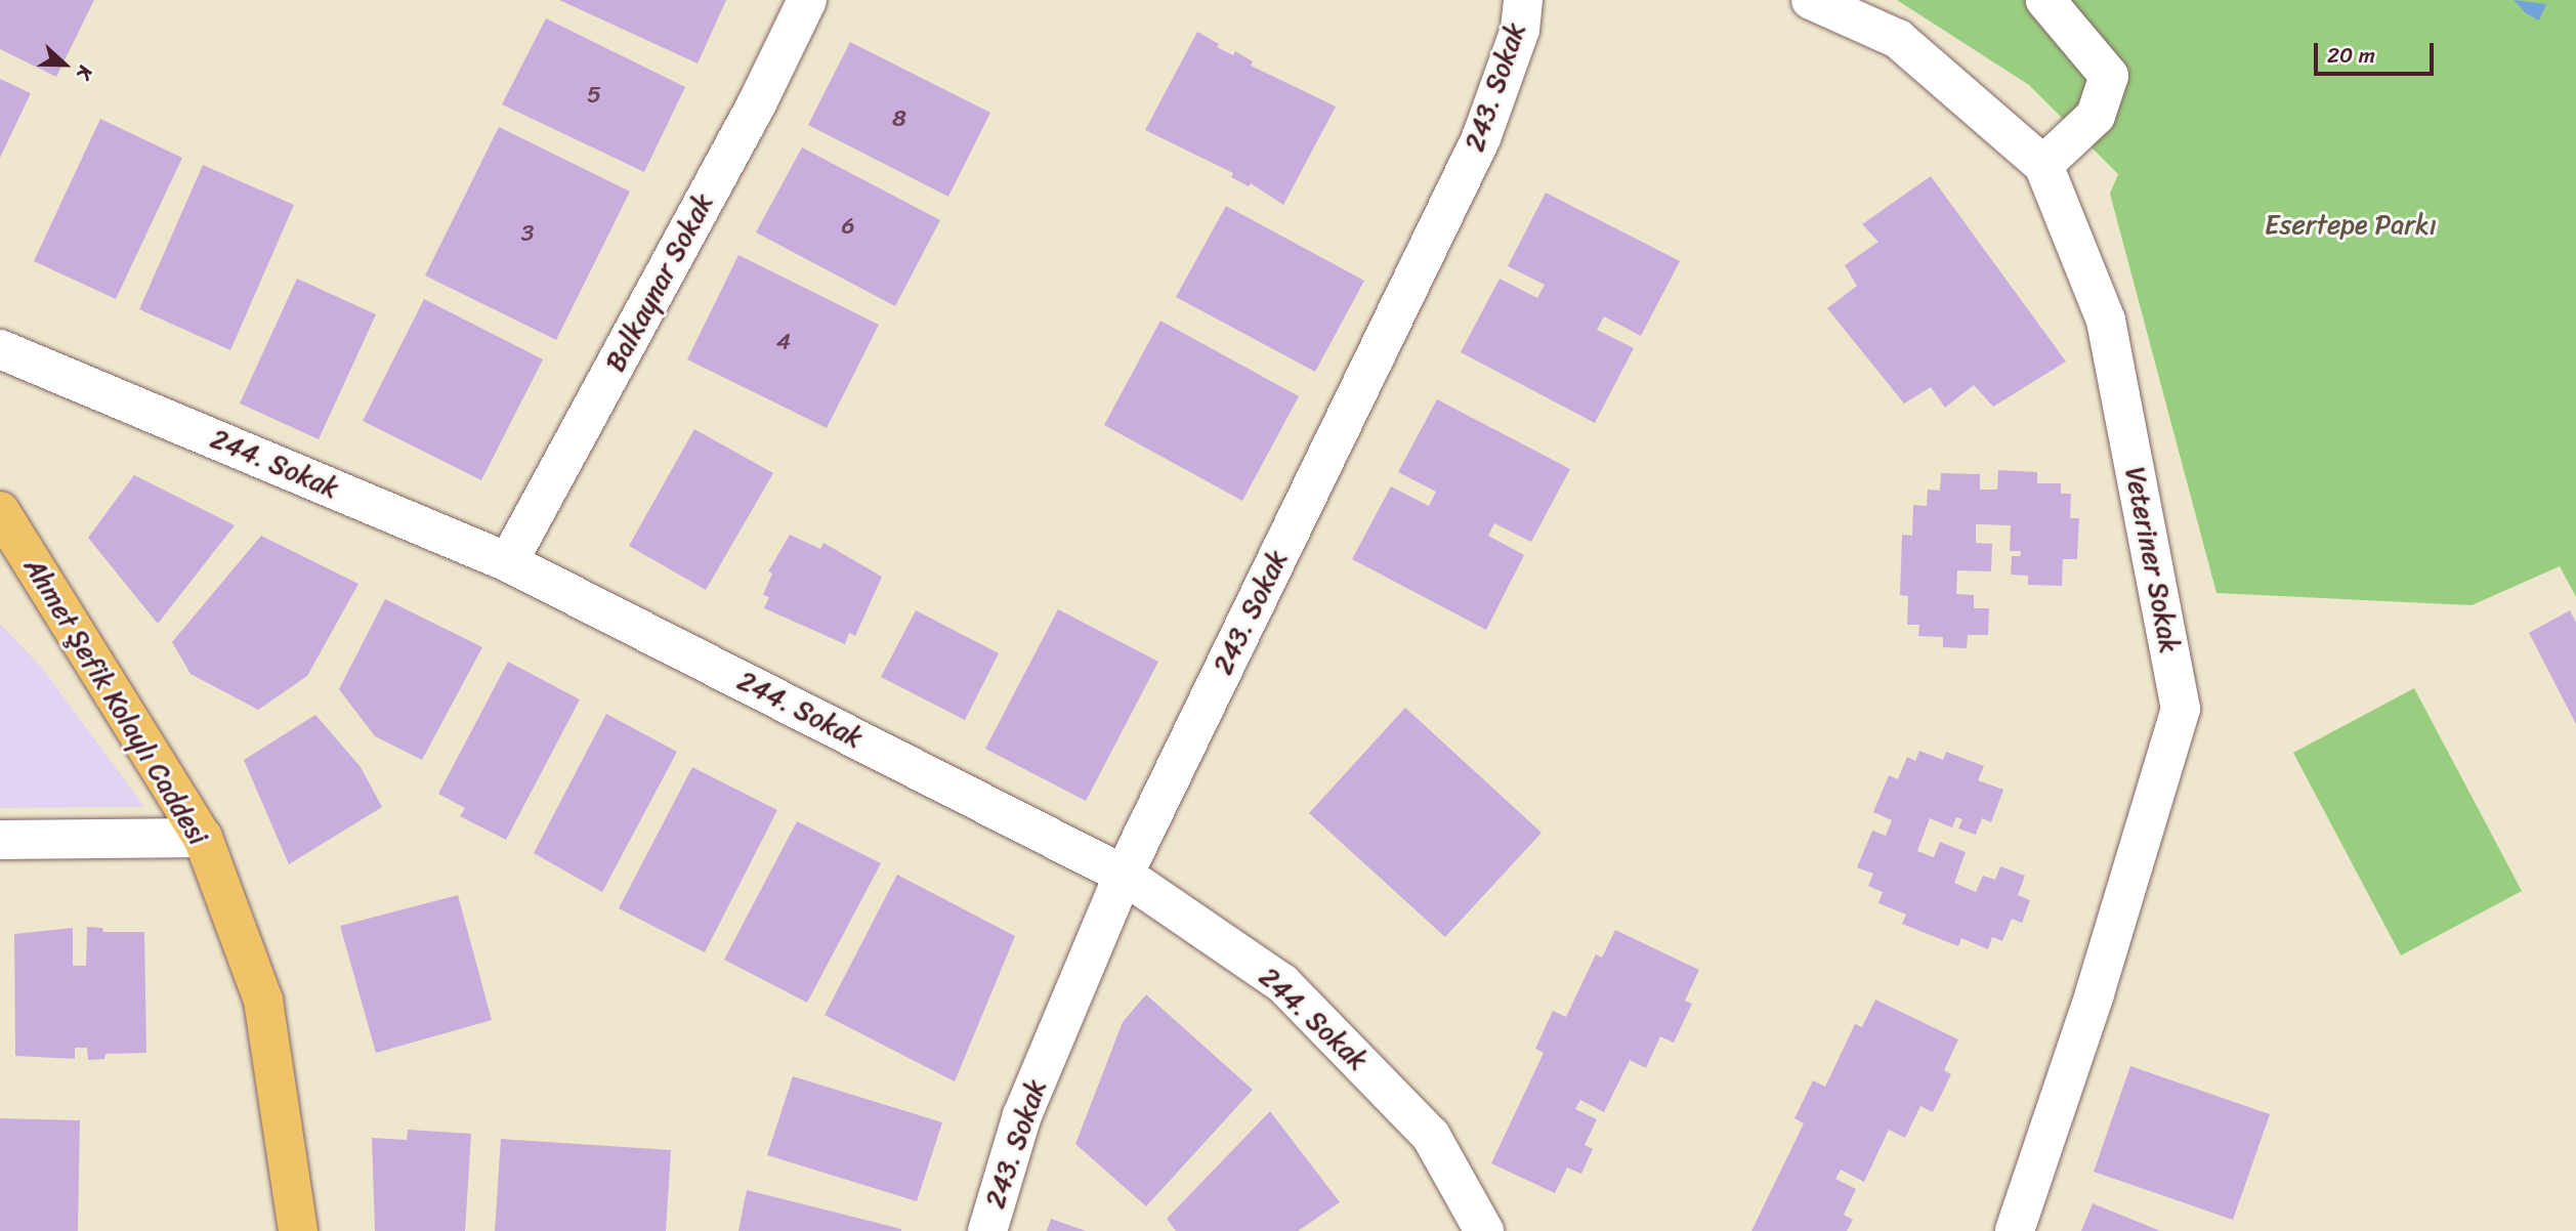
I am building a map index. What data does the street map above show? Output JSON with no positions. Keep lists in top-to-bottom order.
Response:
{
  "streets": {
    "main road": ["Ahmet Şefik Kolaylı Caddesi"],
    "street": [
      "243. Sokak",
      "Balkaynar Sokak",
      "244. Sokak",
      "Veteriner Sokak"
    ]
  },
  "crossings": [
    ["243. Sokak", "244. Sokak"],
    ["Balkaynar Sokak", "244. Sokak"]
  ],
  "parks": ["Esertepe Parkı"],
  "house_numbers": [
    "5",
    "8",
    "6",
    "3",
    "4"
  ],
  "scale_bar": "20 m",
  "north": "right"
}
